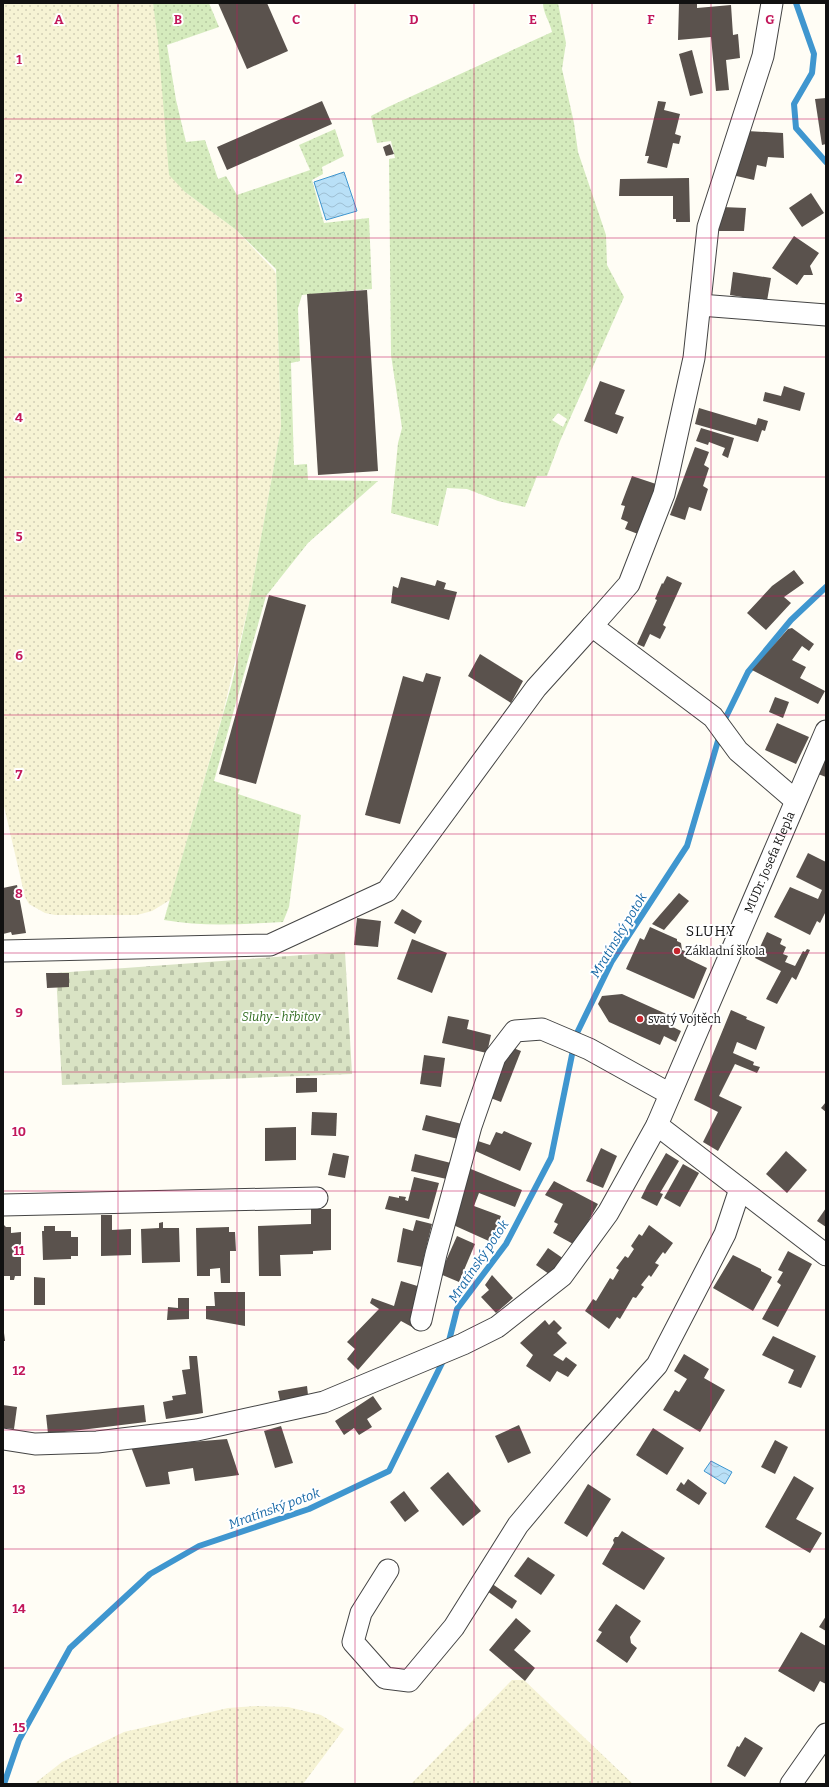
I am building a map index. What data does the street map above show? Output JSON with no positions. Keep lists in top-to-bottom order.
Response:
{
  "streets": {
    "street": ["MUDr. Josefa Klepla"]
  },
  "districts": ["SLUHY"],
  "water": ["Mratínský potok"],
  "parks": ["Sluhy - hřbitov"],
  "places": ["Základní škola", "svatý Vojtěch"],
  "grid": {
    "columns": [
      "A",
      "B",
      "C",
      "D",
      "E",
      "F",
      "G"
    ],
    "rows": [
      "1",
      "2",
      "3",
      "4",
      "5",
      "6",
      "7",
      "8",
      "9",
      "10",
      "11",
      "12",
      "13",
      "14",
      "15"
    ]
  }
}
